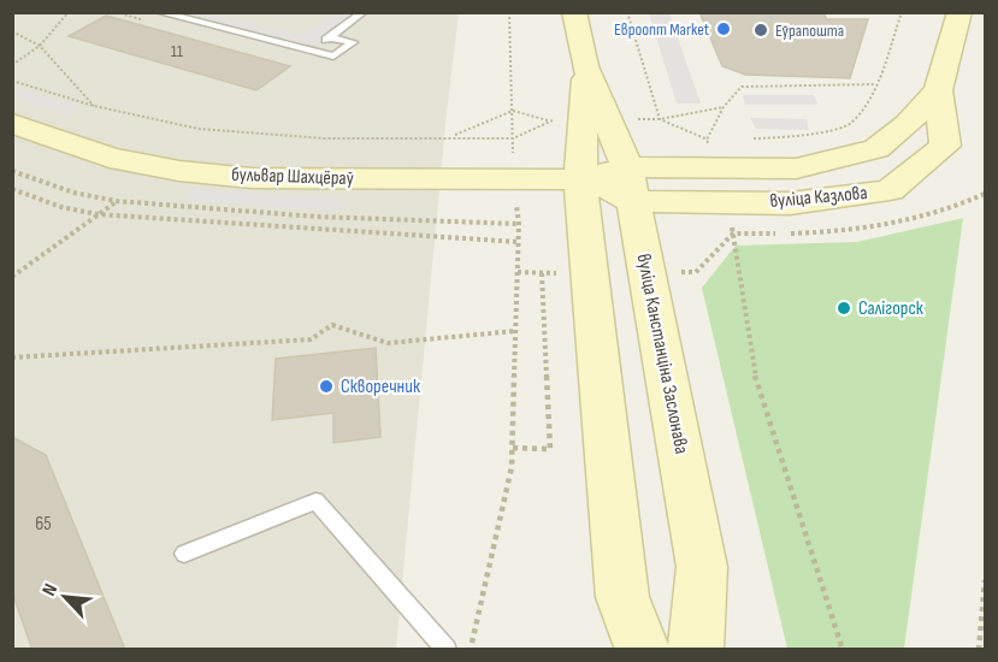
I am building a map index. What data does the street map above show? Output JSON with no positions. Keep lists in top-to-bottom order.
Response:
{
  "streets": {
    "main road": ["бульвар Шахцёраў", "вуліца Казлова", "вуліца Канстанціна Заслонава"]
  },
  "crossings": [
    ["бульвар Шахцёраў", "вуліца Казлова"],
    ["бульвар Шахцёраў", "вуліца Канстанціна Заслонава"],
    ["вуліца Казлова", "вуліца Канстанціна Заслонава"]
  ],
  "places": [
    "Евроопт Market",
    "Еўрапошта",
    "Салігорск",
    "Скворечник"
  ],
  "house_numbers": ["11", "65"],
  "north": "top left"
}
